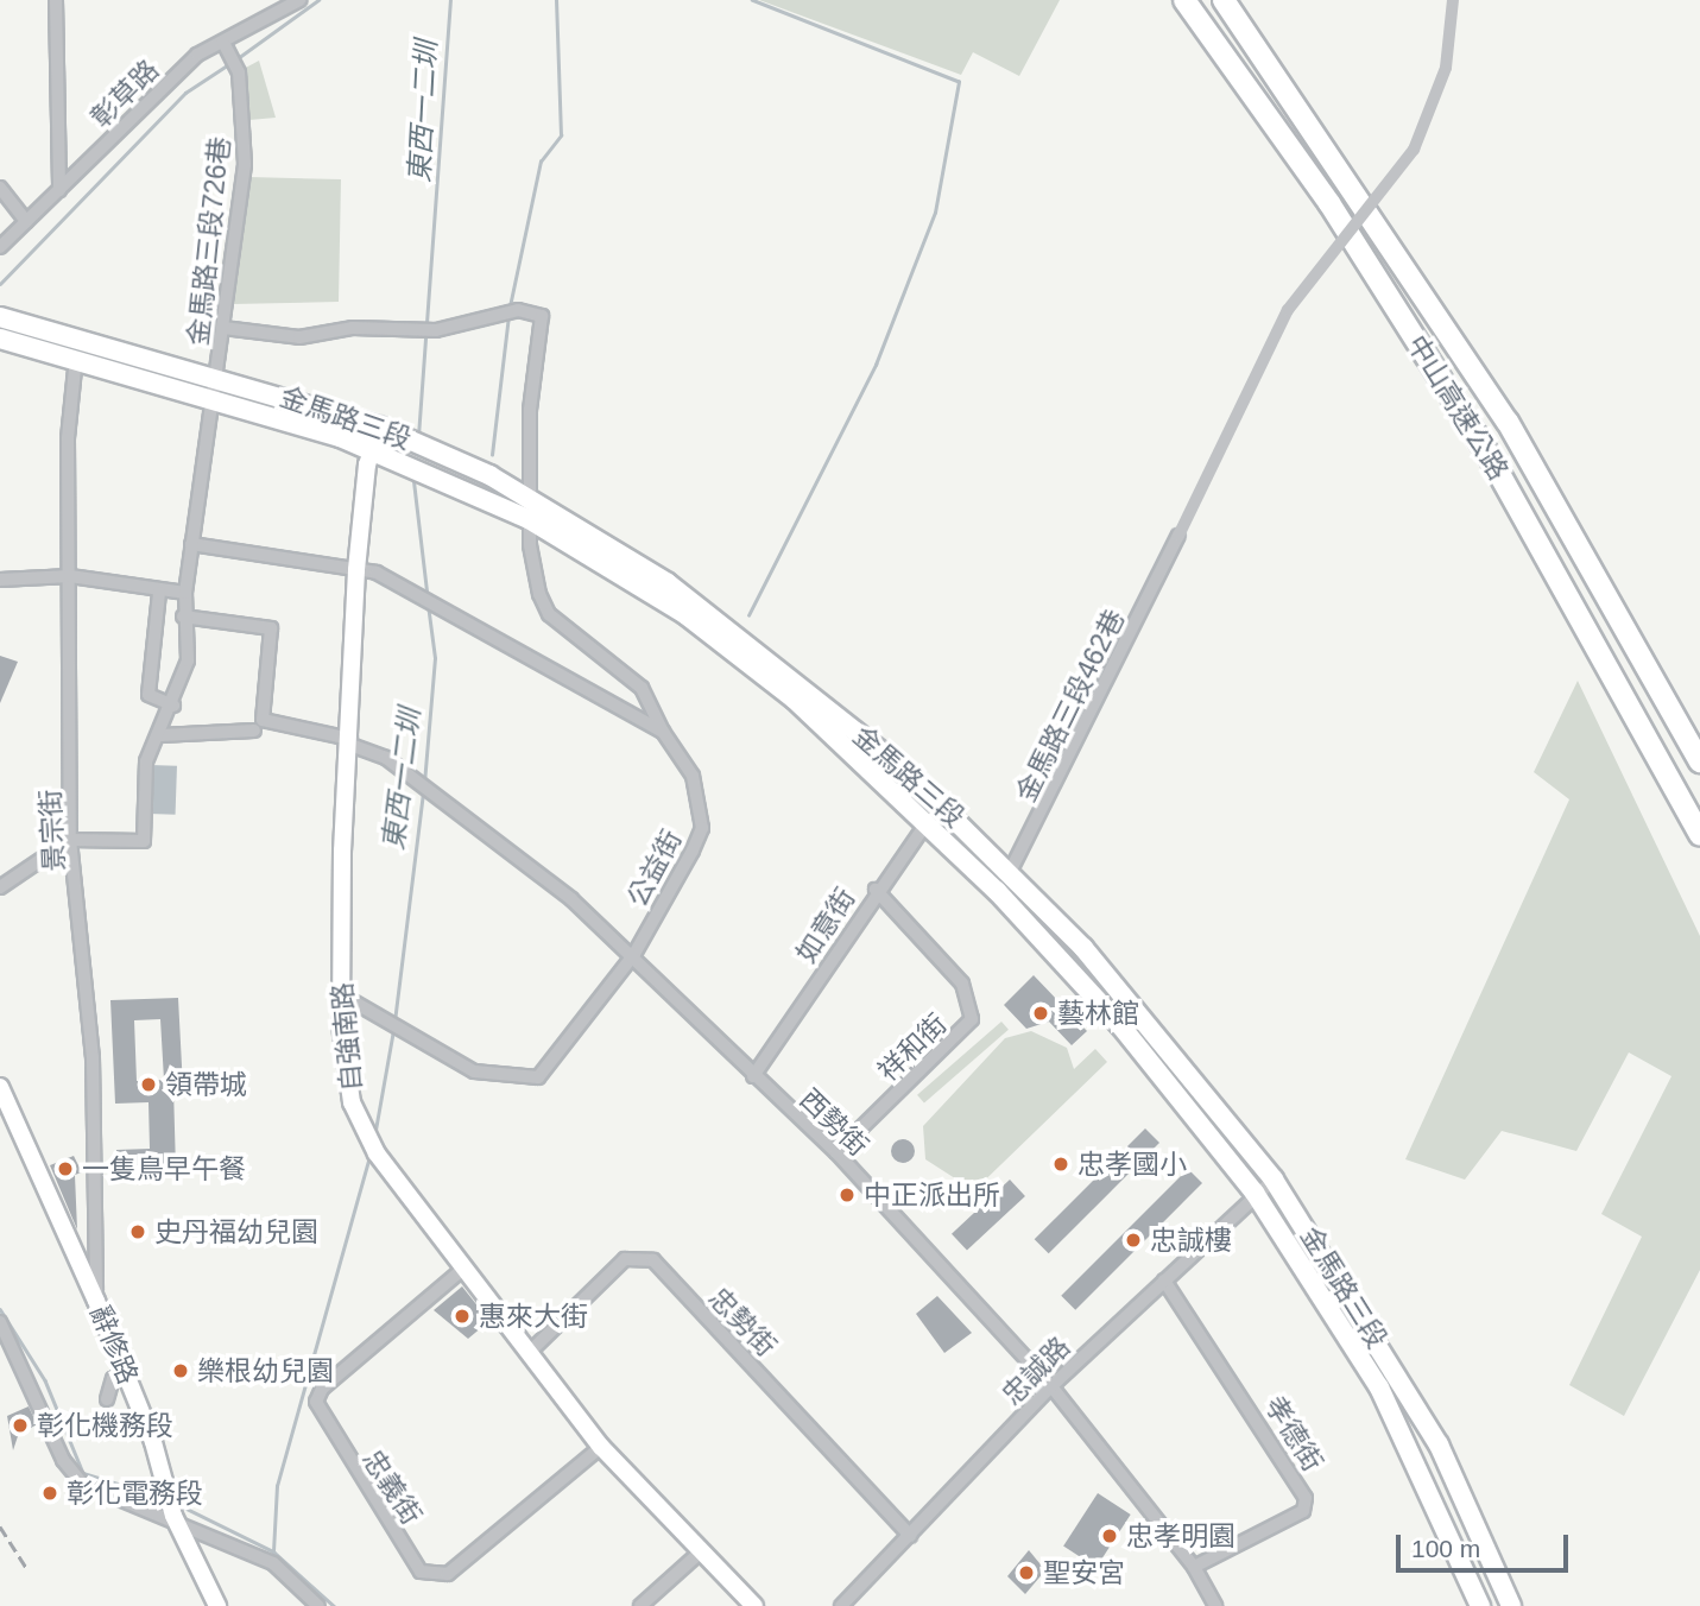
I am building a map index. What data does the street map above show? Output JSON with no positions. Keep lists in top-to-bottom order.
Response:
{
  "streets": {
    "highway": ["中山高速公路"],
    "main road": ["金馬路三段"],
    "street": [
      "彰草路",
      "金馬路三段726巷",
      "金馬路三段462巷",
      "景宗街",
      "公益街",
      "如意街",
      "自強南路",
      "祥和街",
      "西勢街",
      "忠勢街",
      "辭修路",
      "忠誠路",
      "孝德街",
      "忠義街"
    ]
  },
  "crossings": [
    ["彰草路", "金馬路三段726巷"],
    ["金馬路三段726巷", "金馬路三段"],
    ["金馬路三段726巷", "景宗街"],
    ["金馬路三段726巷", "公益街"],
    ["金馬路三段726巷", "西勢街"],
    ["金馬路三段", "金馬路三段462巷"],
    ["金馬路三段", "景宗街"],
    ["金馬路三段", "如意街"],
    ["金馬路三段", "自強南路"],
    ["金馬路三段", "忠誠路"],
    ["景宗街", "辭修路"],
    ["公益街", "自強南路"],
    ["公益街", "西勢街"],
    ["如意街", "祥和街"],
    ["如意街", "西勢街"],
    ["自強南路", "西勢街"],
    ["自強南路", "忠勢街"],
    ["自強南路", "忠義街"],
    ["祥和街", "西勢街"],
    ["西勢街", "忠誠路"],
    ["西勢街", "孝德街"],
    ["忠勢街", "忠誠路"],
    ["忠誠路", "孝德街"]
  ],
  "water": ["東西一二圳"],
  "places": [
    "藝林館",
    "領帶城",
    "忠孝國小",
    "一隻鳥早午餐",
    "中正派出所",
    "史丹福幼兒園",
    "忠誠樓",
    "惠來大街",
    "樂根幼兒園",
    "彰化機務段",
    "彰化電務段",
    "忠孝明園",
    "聖安宮"
  ],
  "scale_bar": "100 m"
}
